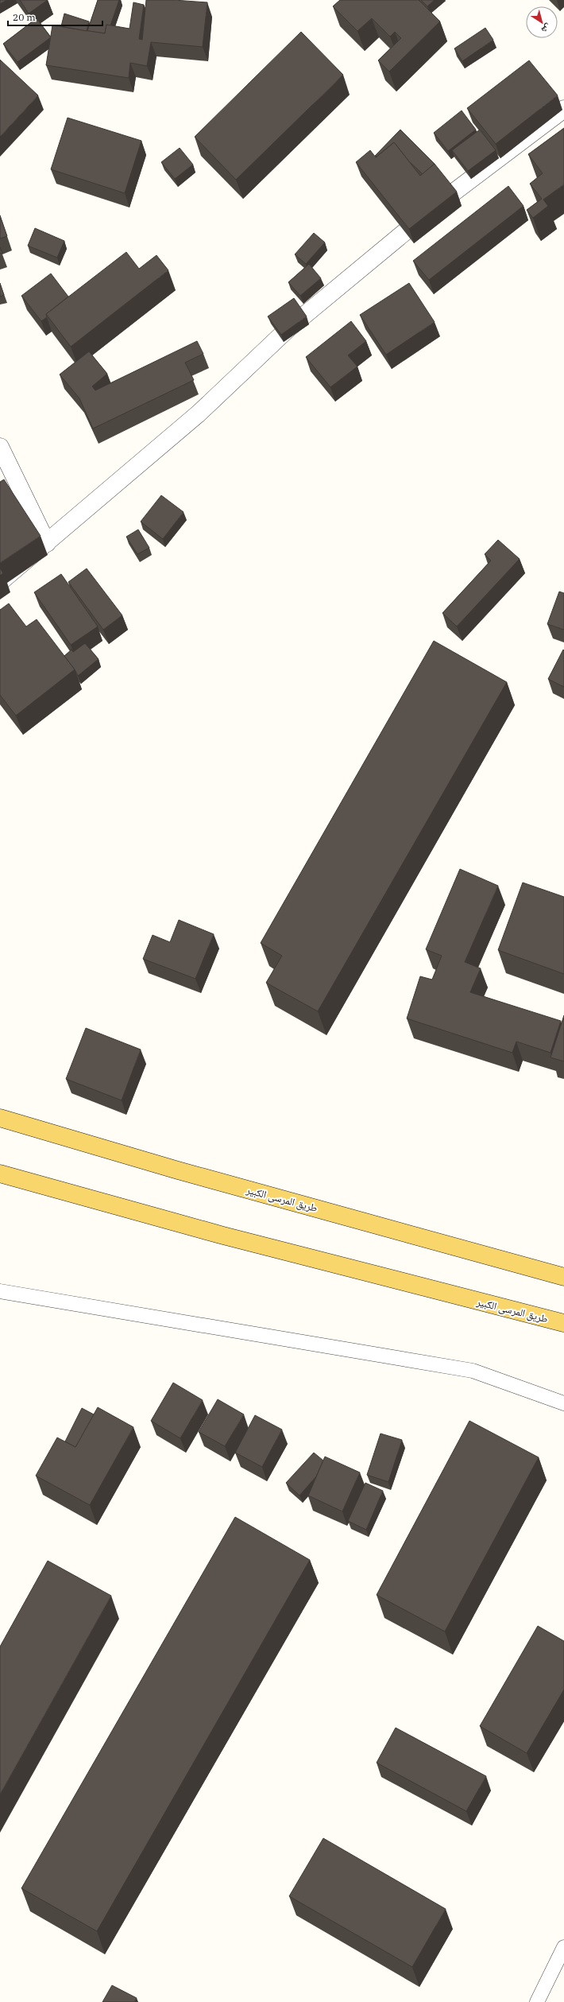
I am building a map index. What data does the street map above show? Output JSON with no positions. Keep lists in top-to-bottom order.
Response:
{
  "streets": {
    "main road": ["طريق المرسى الكبير"]
  },
  "scale_bar": "20 m",
  "north": "bottom right"
}
